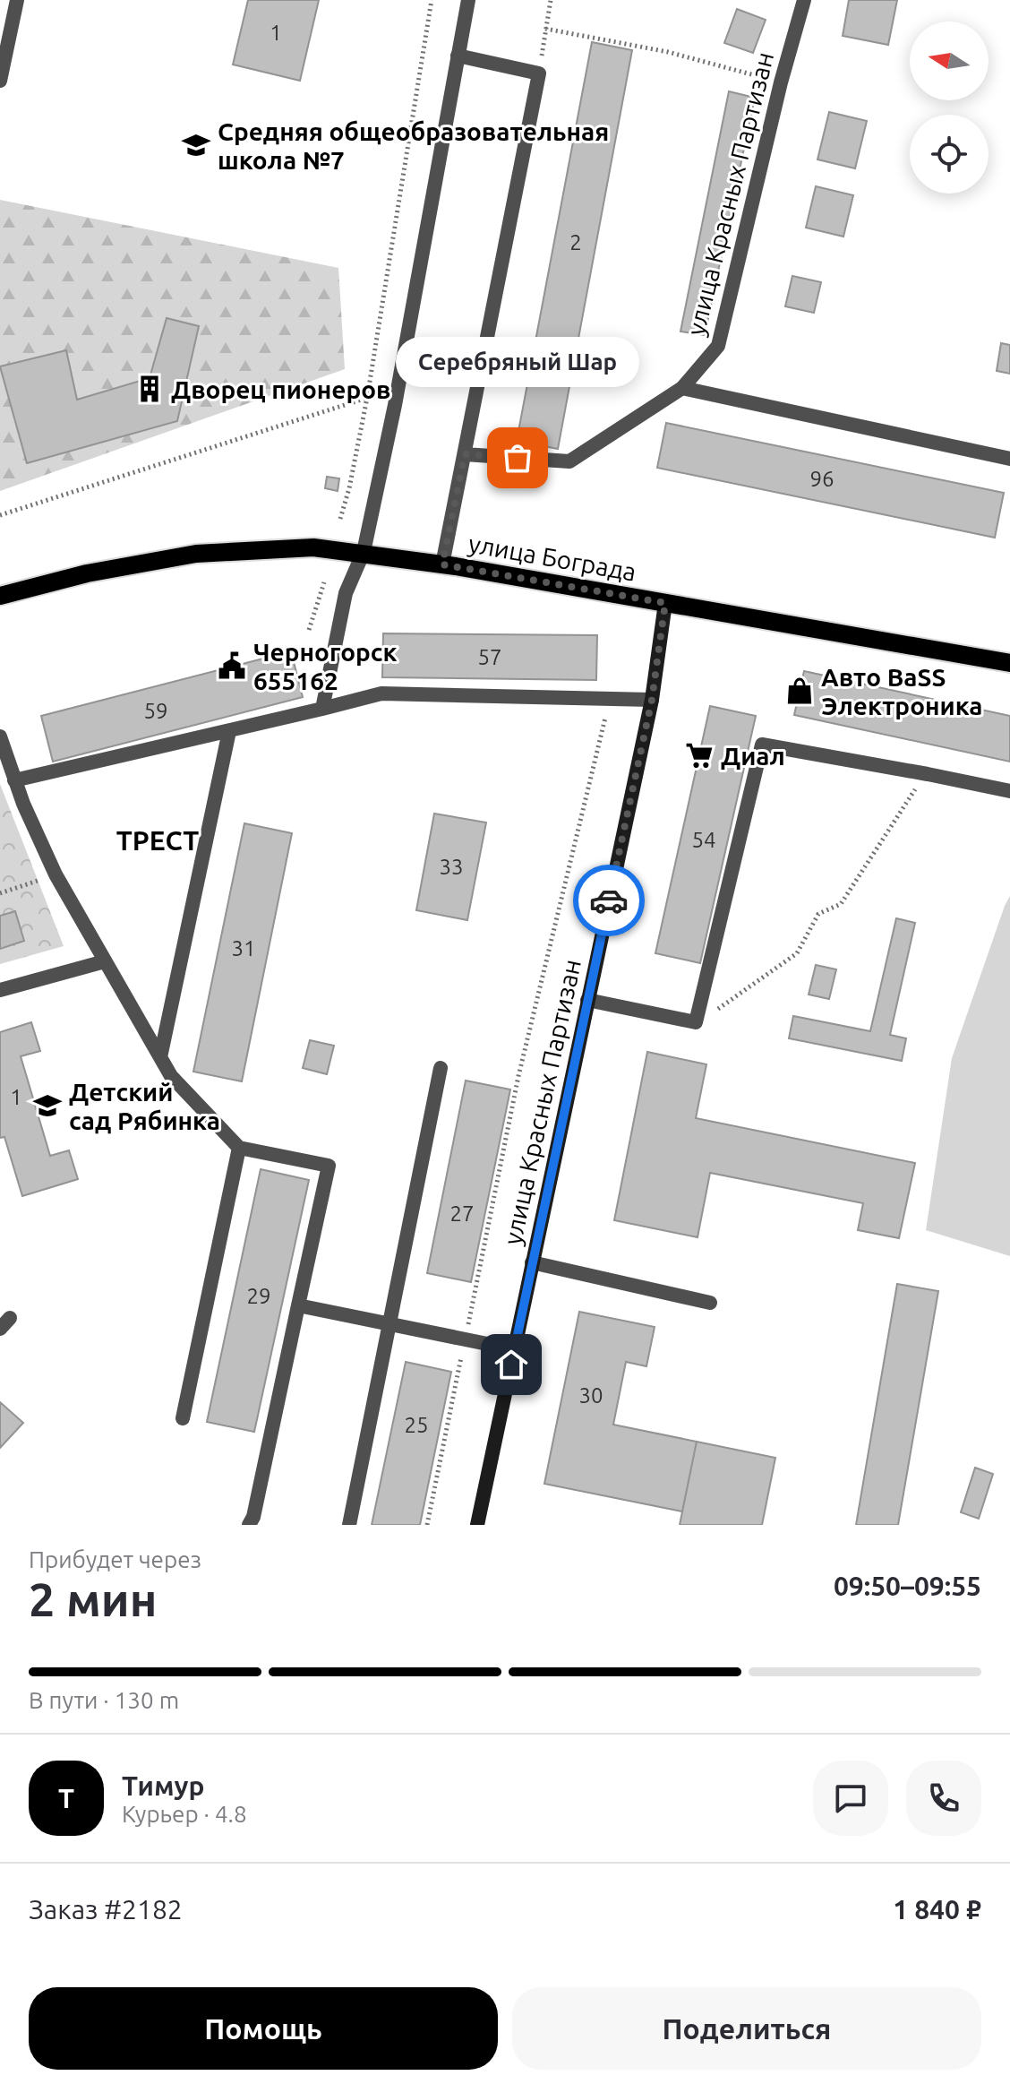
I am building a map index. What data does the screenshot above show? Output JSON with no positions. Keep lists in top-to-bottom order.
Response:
{
  "streets": {
    "main road": ["улица Красных Партизан", "улица Бограда"]
  },
  "crossings": [
    ["улица Красных Партизан", "улица Бограда"]
  ],
  "districts": ["ТРЕСТ"],
  "places": {
    "school or university": ["Средняя общеобразовательная школа №7", "Детский сад Рябинка"],
    "building": ["Дворец пионеров"],
    "other": ["Серебряный Шар"],
    "public building": ["Черногорск 655162"],
    "shop": ["Авто BaSS Электроника"],
    "supermarket": ["Диал"]
  },
  "house_numbers": [
    "1",
    "2",
    "96",
    "57",
    "59",
    "54",
    "33",
    "31",
    "1",
    "27",
    "29",
    "30",
    "25"
  ],
  "north": "left",
  "page": {
    "bubble": "Серебряный Шар",
    "heading": ["2 мин", "Прибудет через", "09:50–09:55"],
    "panel": [
      "Тимур",
      "Курьер · 4.8",
      "Заказ #2182",
      "1 840 ₽"
    ],
    "bar": "В пути · 130 m",
    "round": "Т",
    "buttons": ["Помощь", "Поделиться"]
  }
}
